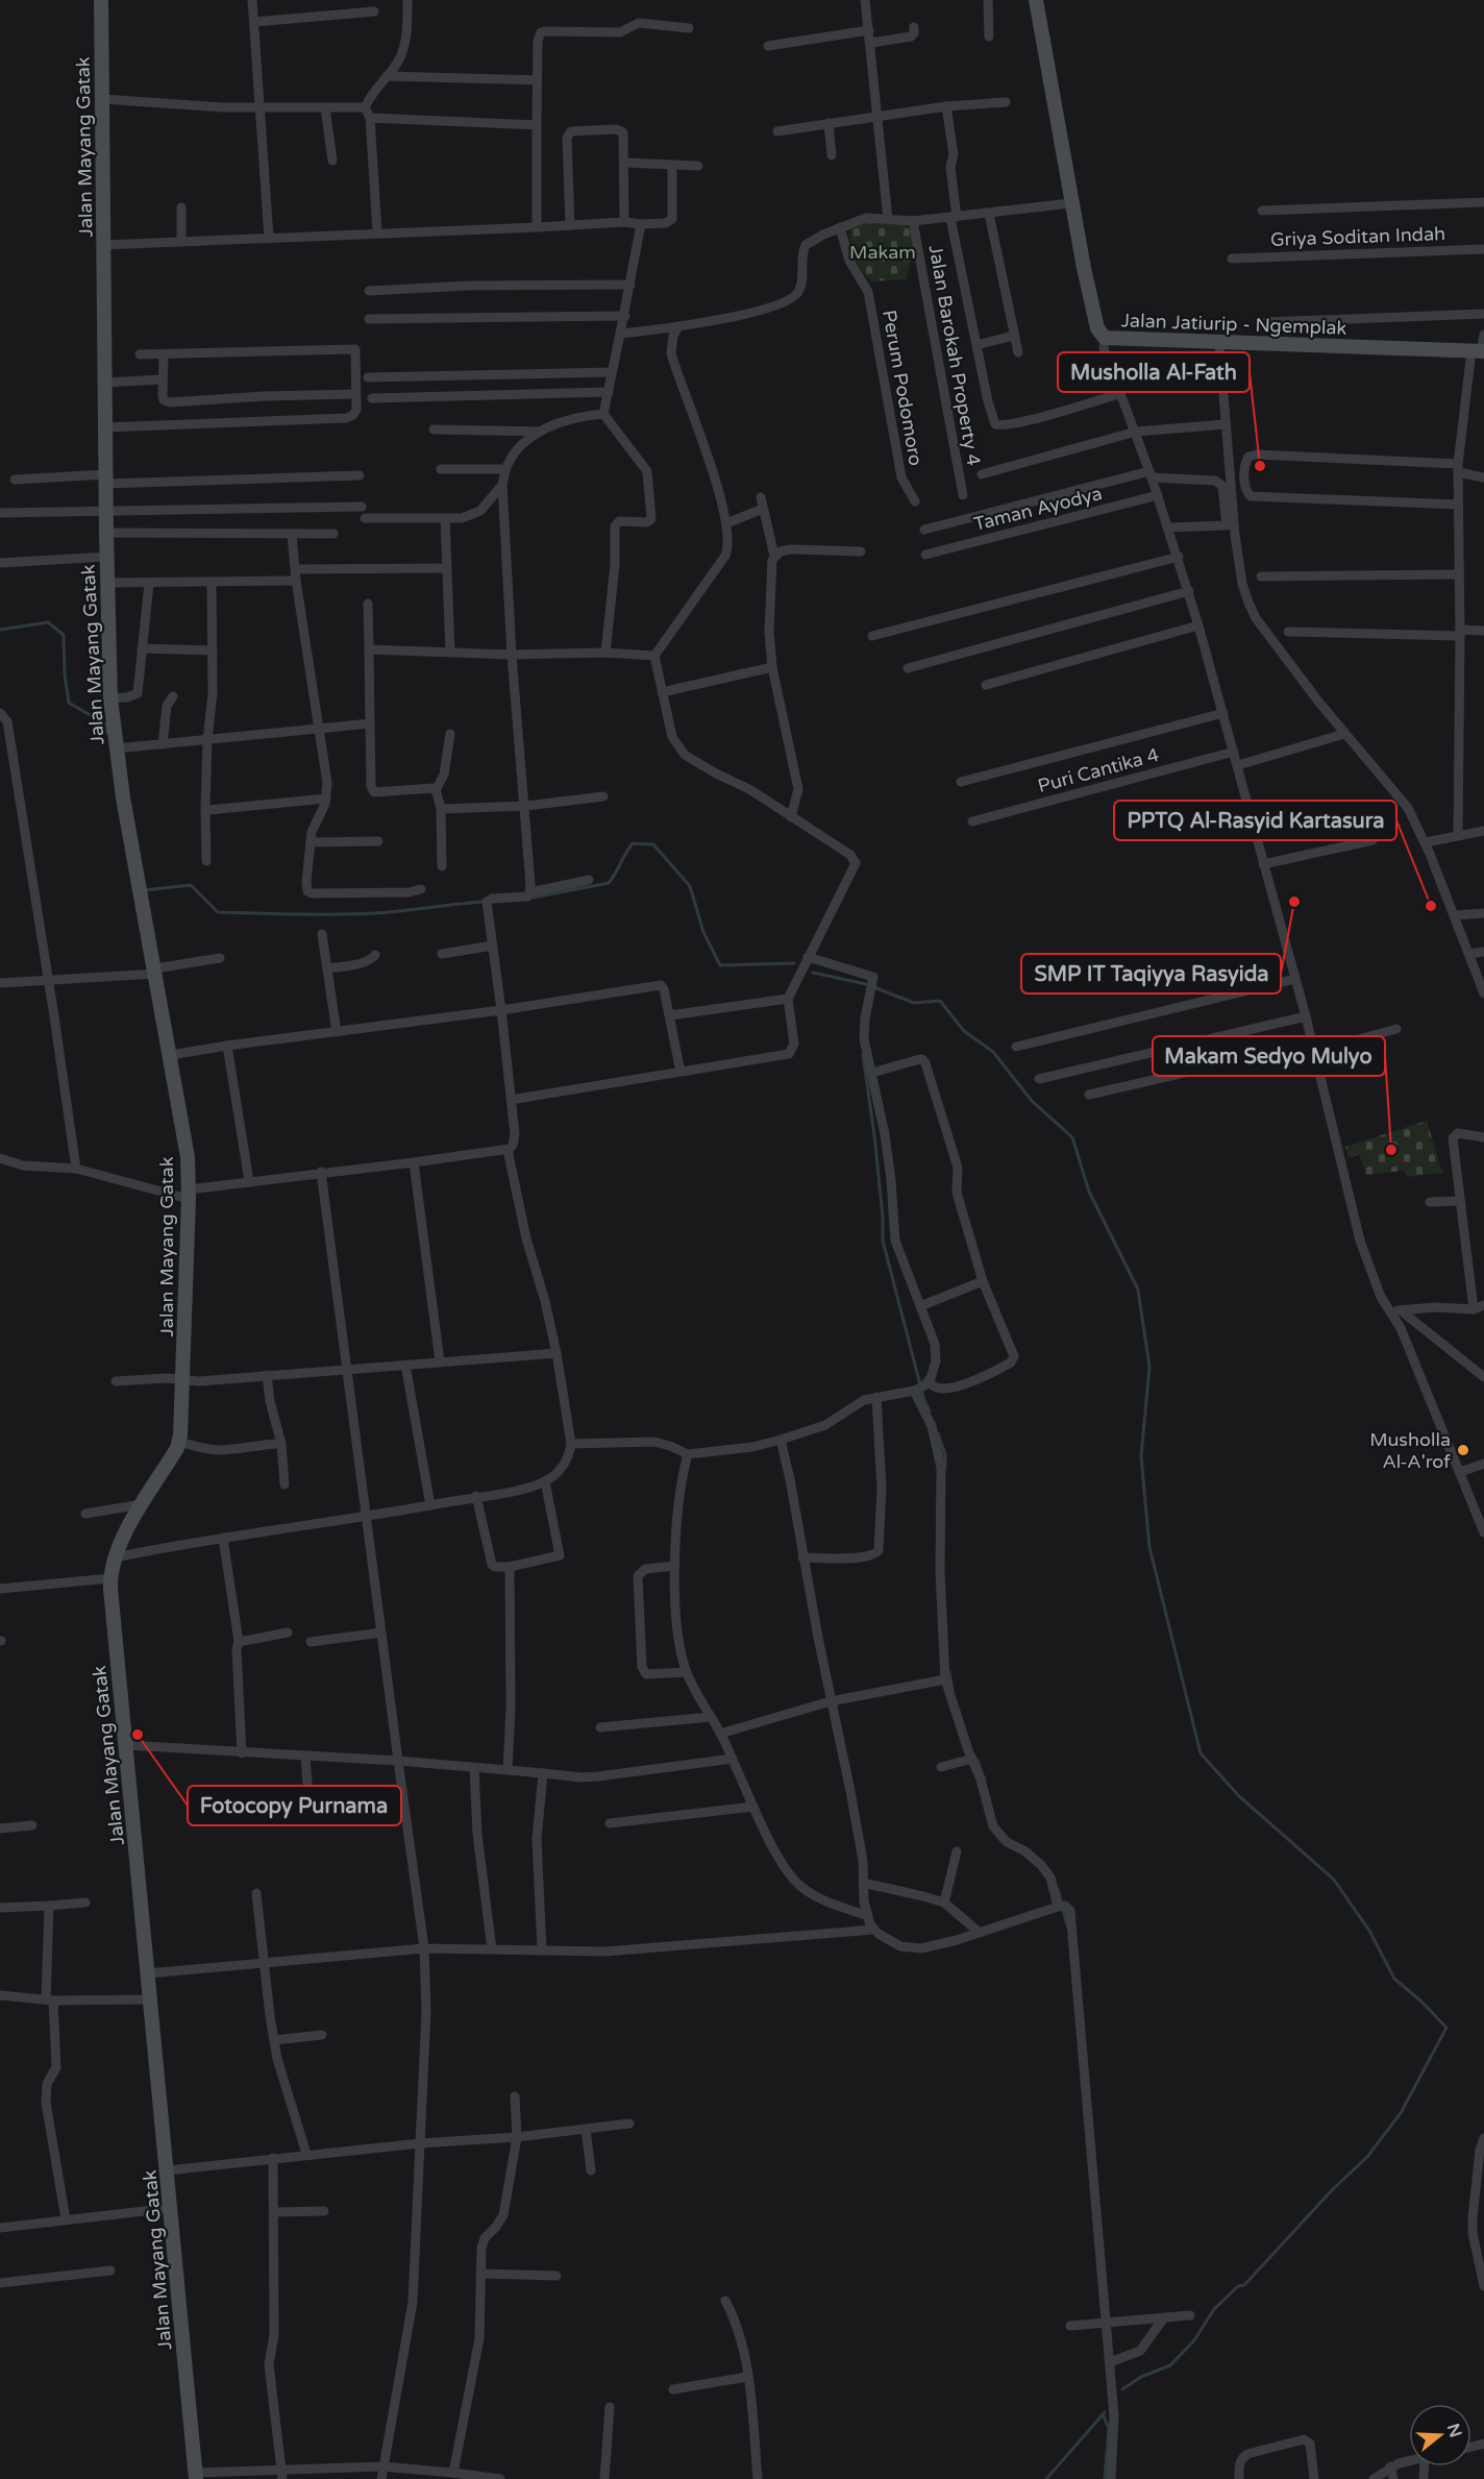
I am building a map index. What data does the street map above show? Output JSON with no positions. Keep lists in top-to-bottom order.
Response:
{
  "streets": {
    "street": [
      "Jalan Mayang Gatak",
      "Griya Soditan Indah",
      "Jalan Jatiurip - Ngemplak",
      "Jalan Barokah Property 4",
      "Perum Podomoro",
      "Taman Ayodya",
      "Puri Cantika 4"
    ]
  },
  "parks": ["Makam"],
  "places": [
    "Musholla Al-Fath",
    "SMP IT Taqiyya Rasyida",
    "PPTQ Al-Rasyid Kartasura",
    "Makam Sedyo Mulyo",
    "Musholla Al-A'rof",
    "Fotocopy Purnama"
  ],
  "north": "right"
}
